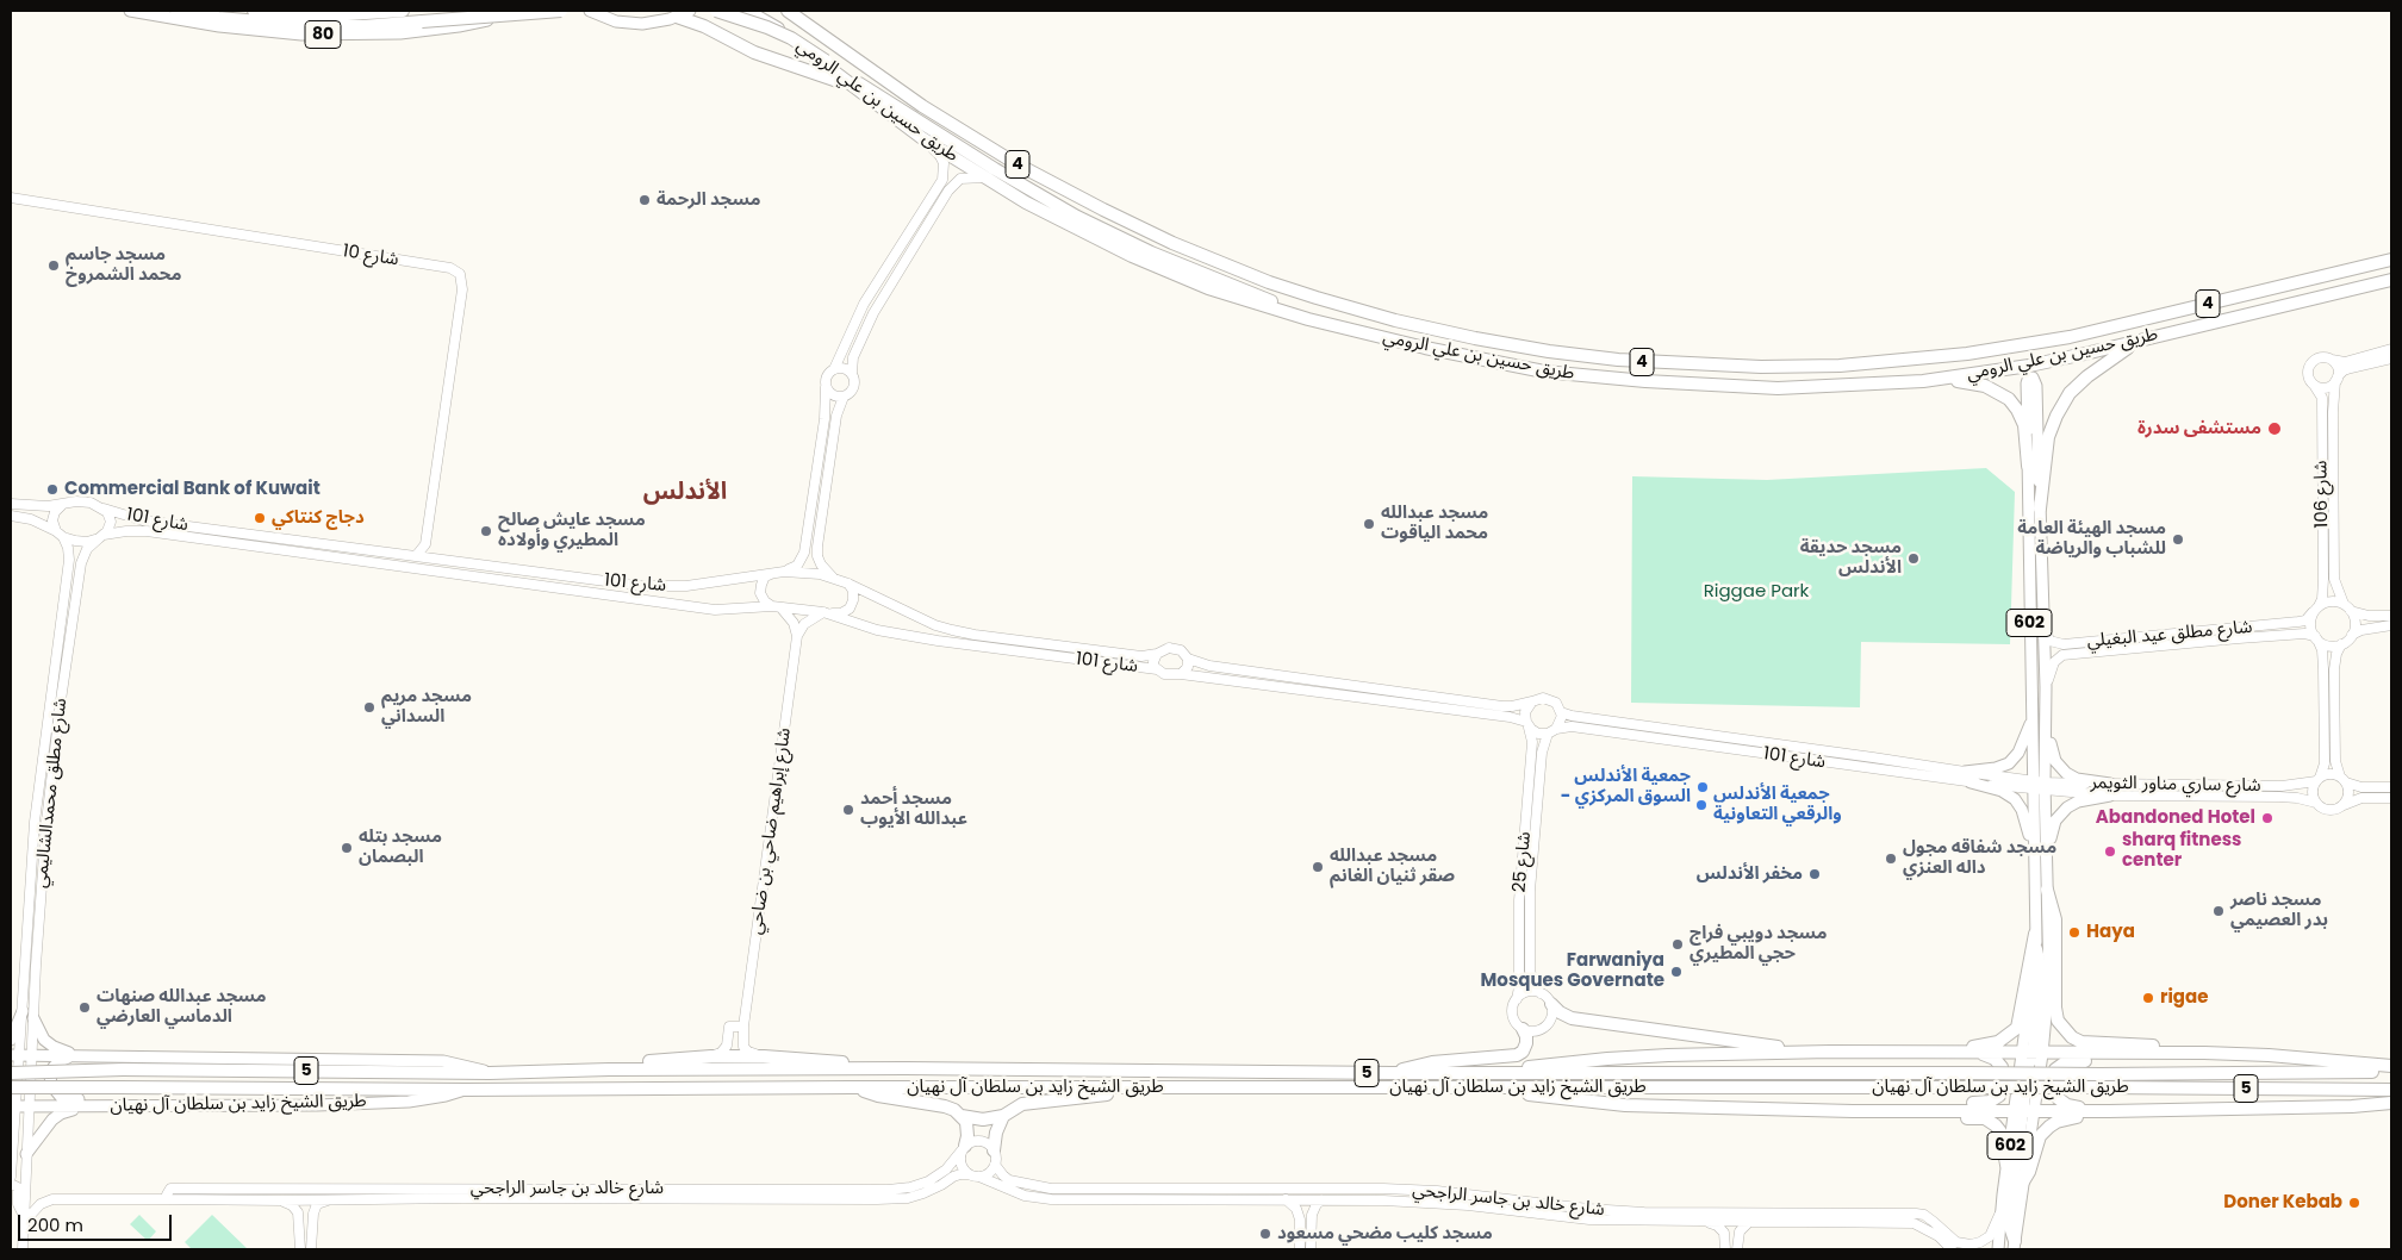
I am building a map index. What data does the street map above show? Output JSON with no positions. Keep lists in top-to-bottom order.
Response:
{
  "streets": {
    "highway": [
      "80",
      "طريق حسين بن علي الرومي",
      "4",
      "5",
      "طريق الشيخ زايد بن سلطان آل نهيان"
    ],
    "main road": ["602"],
    "street": [
      "شارع 10",
      "شارع 106",
      "شارع 101",
      "شارع مطلق عيد البغيلي",
      "شارع ساري مناور الثويمر",
      "شارع مطلق محمدالشاليمي",
      "شارع إبراهيم ضاحي بن ضاحي",
      "شارع 25",
      "شارع خالد بن جاسر الراجحي"
    ]
  },
  "crossings": [
    ["شارع 106", "شارع مطلق عيد البغيلي"],
    ["شارع 101", "602"],
    ["شارع 101", "شارع ساري مناور الثويمر"],
    ["شارع 101", "شارع مطلق محمدالشاليمي"],
    ["شارع 101", "شارع 25"],
    ["602", "شارع مطلق عيد البغيلي"],
    ["602", "شارع ساري مناور الثويمر"],
    ["602", "شارع خالد بن جاسر الراجحي"],
    ["شارع مطلق محمدالشاليمي", "طريق الشيخ زايد بن سلطان آل نهيان"],
    ["شارع مطلق محمدالشاليمي", "شارع خالد بن جاسر الراجحي"]
  ],
  "districts": ["الأندلس"],
  "parks": ["Riggae Park"],
  "places": [
    "مسجد الرحمة",
    "مسجد جاسم محمد الشمروخ",
    "مستشفى سدرة",
    "Commercial Bank of Kuwait",
    "دجاج كنتاكي",
    "مسجد عبدالله محمد الياقوت",
    "مسجد عايش صالح المطيري وأولاده",
    "مسجد الهيئة العامة للشباب والرياضة",
    "مسجد حديقة الأندلس",
    "مسجد مريم السداني",
    "جمعية الأندلس - السوق المركزي",
    "جمعية الأندلس والرقعي التعاونية",
    "مسجد أحمد عبدالله الأيوب",
    "Abandoned Hotel",
    "مسجد بتله البصمان",
    "sharq fitness center",
    "مسجد شفاقه مجول داله العنزي",
    "مسجد عبدالله صقر ثنيان الغانم",
    "مخفر الأندلس",
    "مسجد ناصر بدر العصيمي",
    "Haya",
    "مسجد دويبي فراج حجي المطيري",
    "Farwaniya Mosques Governate",
    "rigae",
    "مسجد عبدالله صنهات الدماسي العارضي",
    "Doner Kebab",
    "مسجد كليب مضحي مسعود"
  ],
  "scale_bar": "200 m"
}
